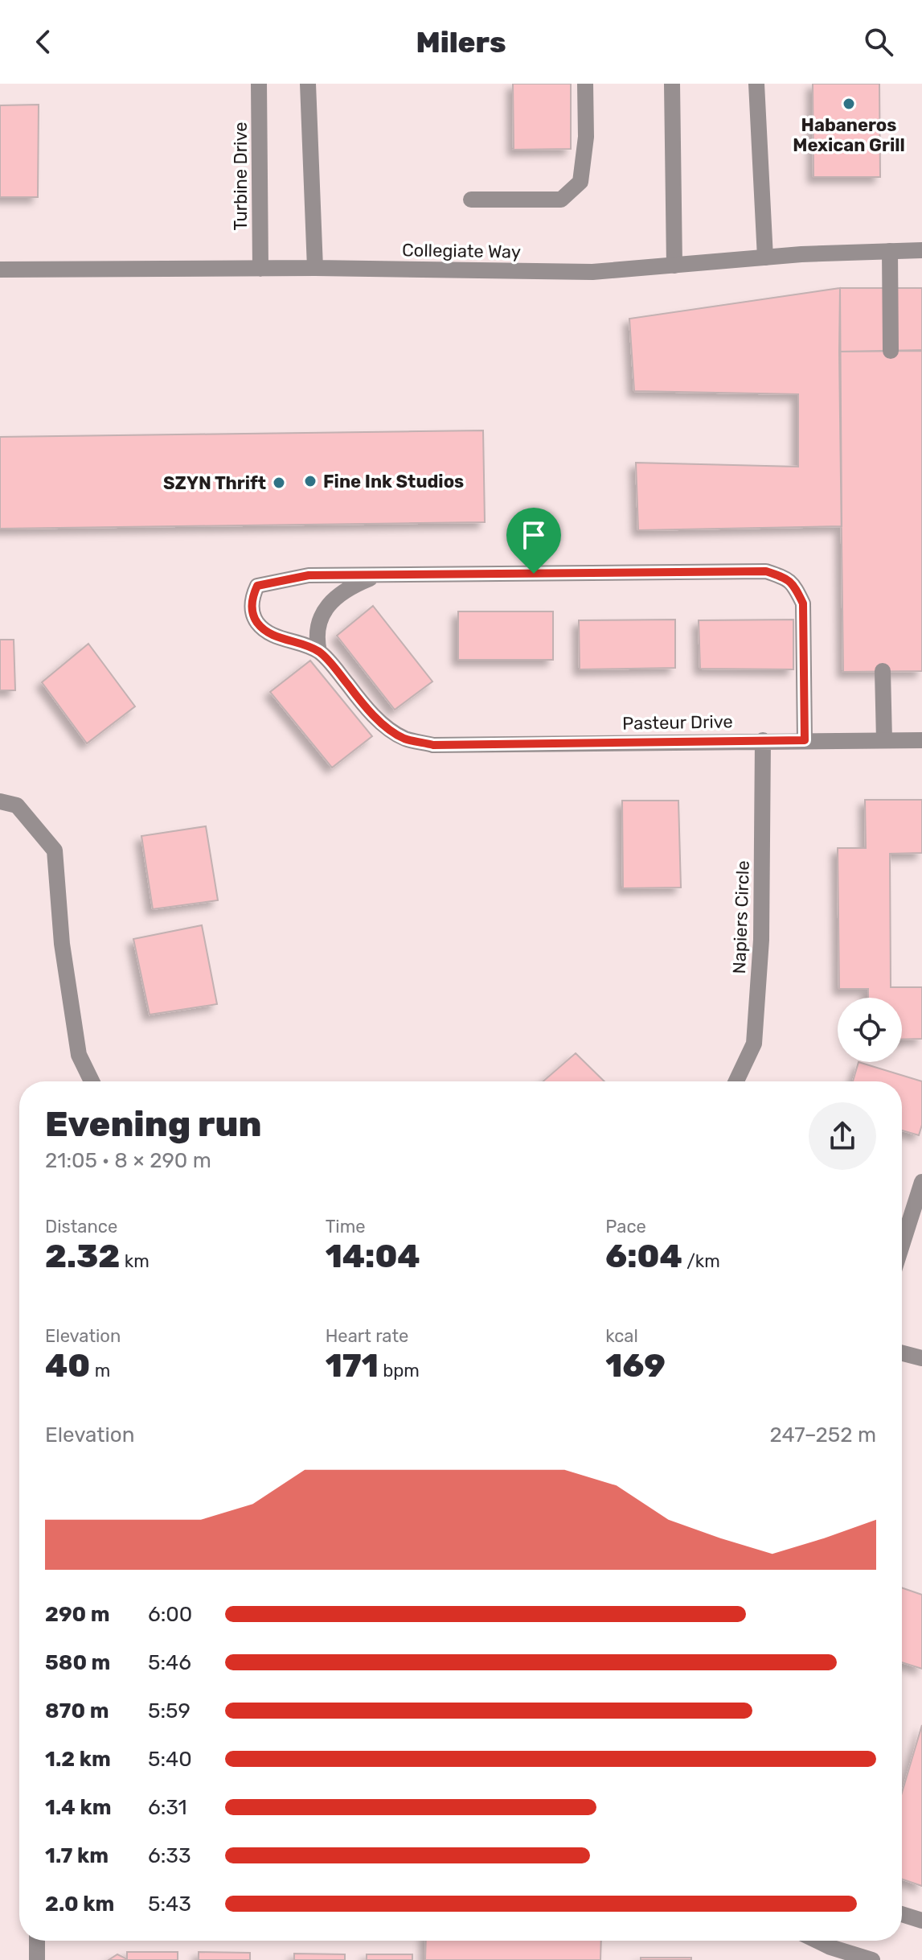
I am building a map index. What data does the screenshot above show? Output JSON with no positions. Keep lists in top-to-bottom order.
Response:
{
  "streets": {
    "street": [
      "Turbine Drive",
      "Collegiate Way",
      "Pasteur Drive",
      "Napiers Circle"
    ]
  },
  "crossings": [
    ["Turbine Drive", "Collegiate Way"],
    ["Pasteur Drive", "Napiers Circle"]
  ],
  "places": ["Habaneros Mexican Grill", "Fine Ink Studios", "SZYN Thrift"],
  "page": {
    "header": "Milers",
    "heading": ["Evening run", "21:05 · 8 × 290 m"],
    "stats": [
      ["Distance", "2.32 km"],
      ["Time", "14:04"],
      ["Pace", "6:04 /km"],
      ["Elevation", "40 m"],
      ["Heart rate", "171 bpm"],
      ["kcal", "169"]
    ],
    "chart": ["Elevation", "247–252 m"],
    "list": [
      {
        "name": "290 m",
        "note": "6:00"
      },
      {
        "name": "580 m",
        "note": "5:46"
      },
      {
        "name": "870 m",
        "note": "5:59"
      },
      {
        "name": "1.2 km",
        "note": "5:40"
      },
      {
        "name": "1.4 km",
        "note": "6:31"
      },
      {
        "name": "1.7 km",
        "note": "6:33"
      },
      {
        "name": "2.0 km",
        "note": "5:43"
      }
    ]
  }
}
